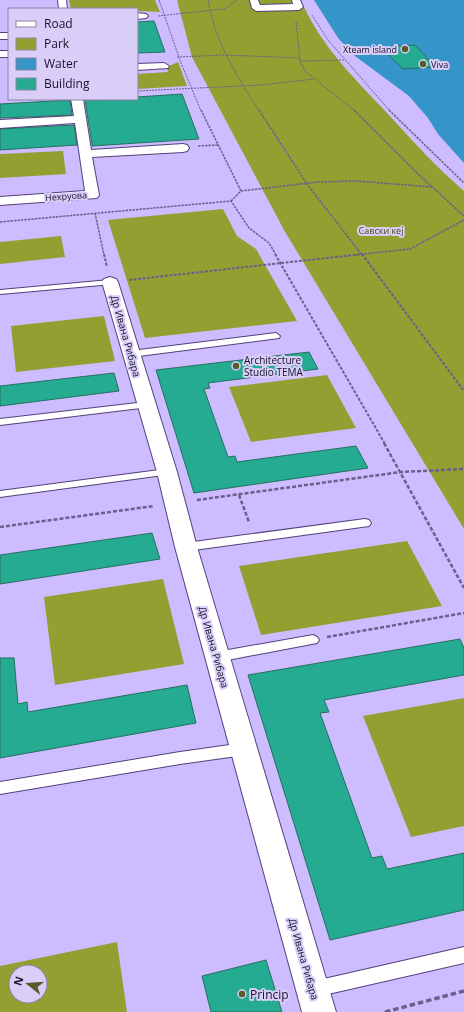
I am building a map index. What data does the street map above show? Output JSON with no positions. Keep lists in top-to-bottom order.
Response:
{
  "streets": {
    "street": ["Нехруова", "Др Ивана Рибара"]
  },
  "parks": ["Савски кеј"],
  "places": [
    "Xteam island",
    "Viva",
    "Architecture Studio TEMA",
    "Princip"
  ],
  "legend": [
    "Road",
    "Park",
    "Water",
    "Building"
  ],
  "north": "left"
}
